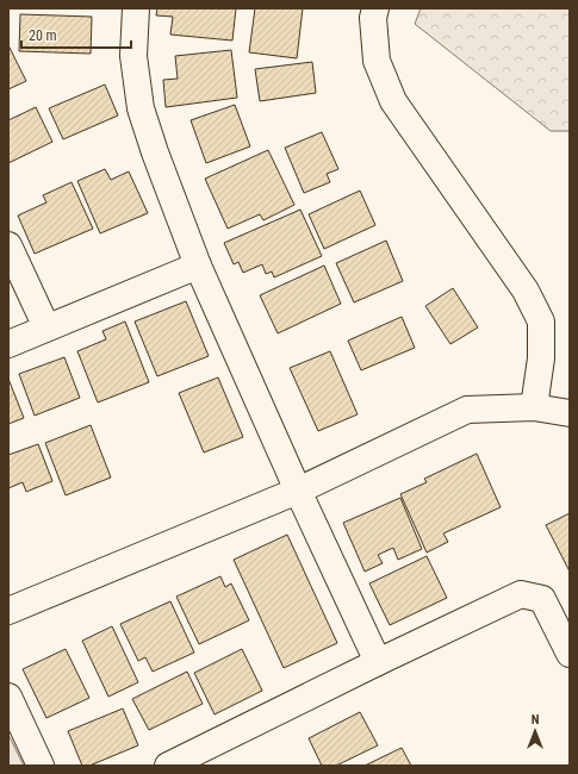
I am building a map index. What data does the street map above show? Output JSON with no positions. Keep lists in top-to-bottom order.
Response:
{
  "scale_bar": "20 m",
  "north": "top"
}
